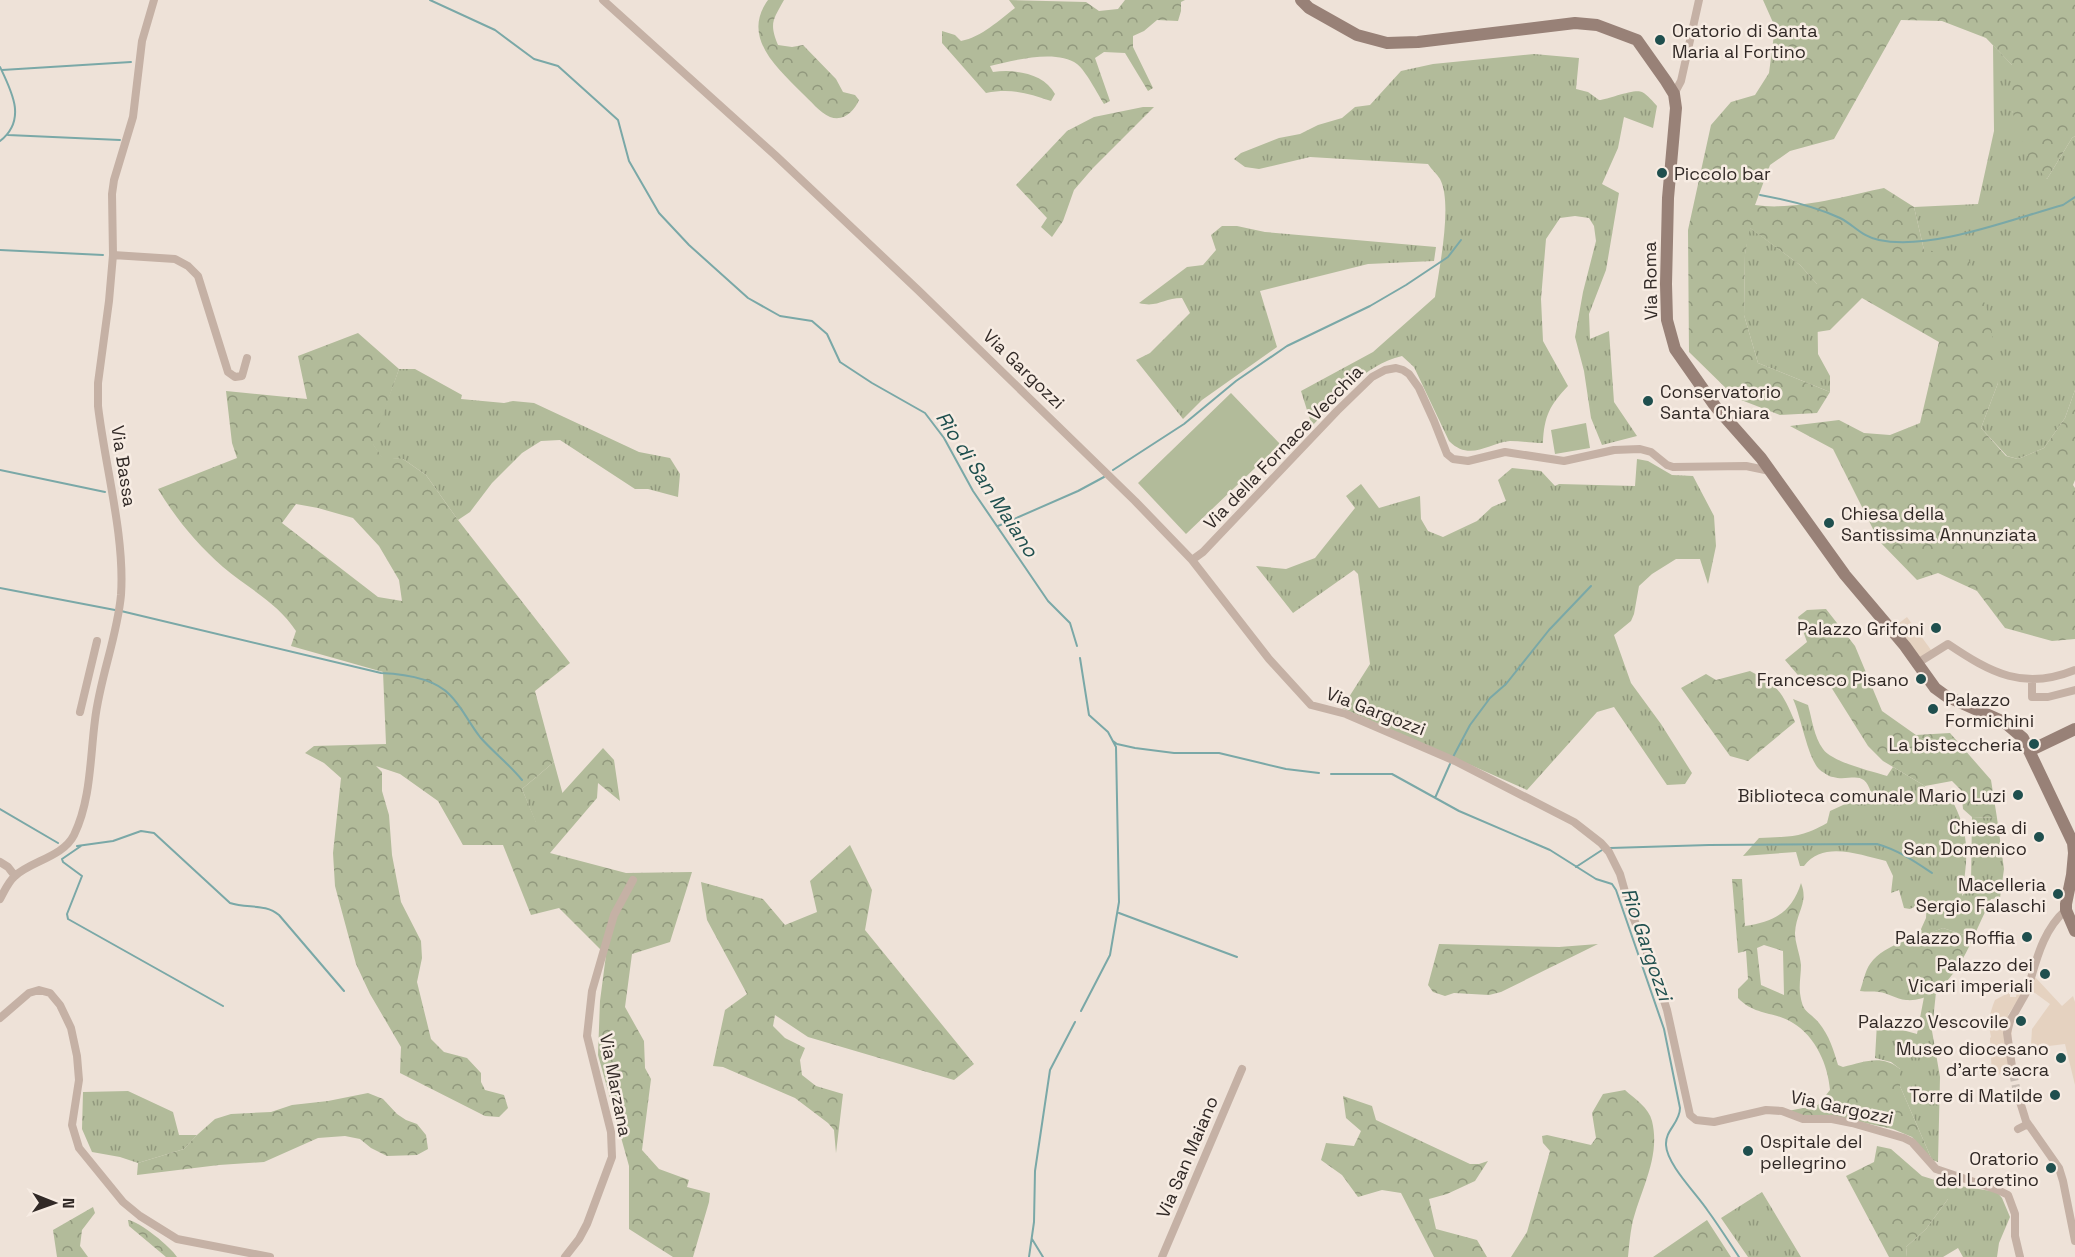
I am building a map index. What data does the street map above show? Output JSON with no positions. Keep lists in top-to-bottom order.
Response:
{
  "streets": {
    "main road": ["Via Roma"],
    "street": [
      "Via Gargozzi",
      "Via della Fornace Vecchia",
      "Via Bassa",
      "Via Marzana",
      "Via San Maiano"
    ]
  },
  "crossings": [
    ["Via Roma", "Via della Fornace Vecchia"],
    ["Via Gargozzi", "Via della Fornace Vecchia"]
  ],
  "water": ["Rio di San Maiano", "Rio Gargozzi"],
  "places": [
    "Oratorio di Santa Maria al Fortino",
    "Piccolo bar",
    "Conservatorio Santa Chiara",
    "Chiesa della Santissima Annunziata",
    "Palazzo Grifoni",
    "Francesco Pisano",
    "Palazzo Formichini",
    "La bisteccheria",
    "Biblioteca comunale Mario Luzi",
    "Chiesa di San Domenico",
    "Macelleria Sergio Falaschi",
    "Palazzo Roffia",
    "Palazzo dei Vicari imperiali",
    "Palazzo Vescovile",
    "Museo diocesano d'arte sacra",
    "Torre di Matilde",
    "Ospitale del pellegrino",
    "Oratorio del Loretino"
  ],
  "north": "right"
}
